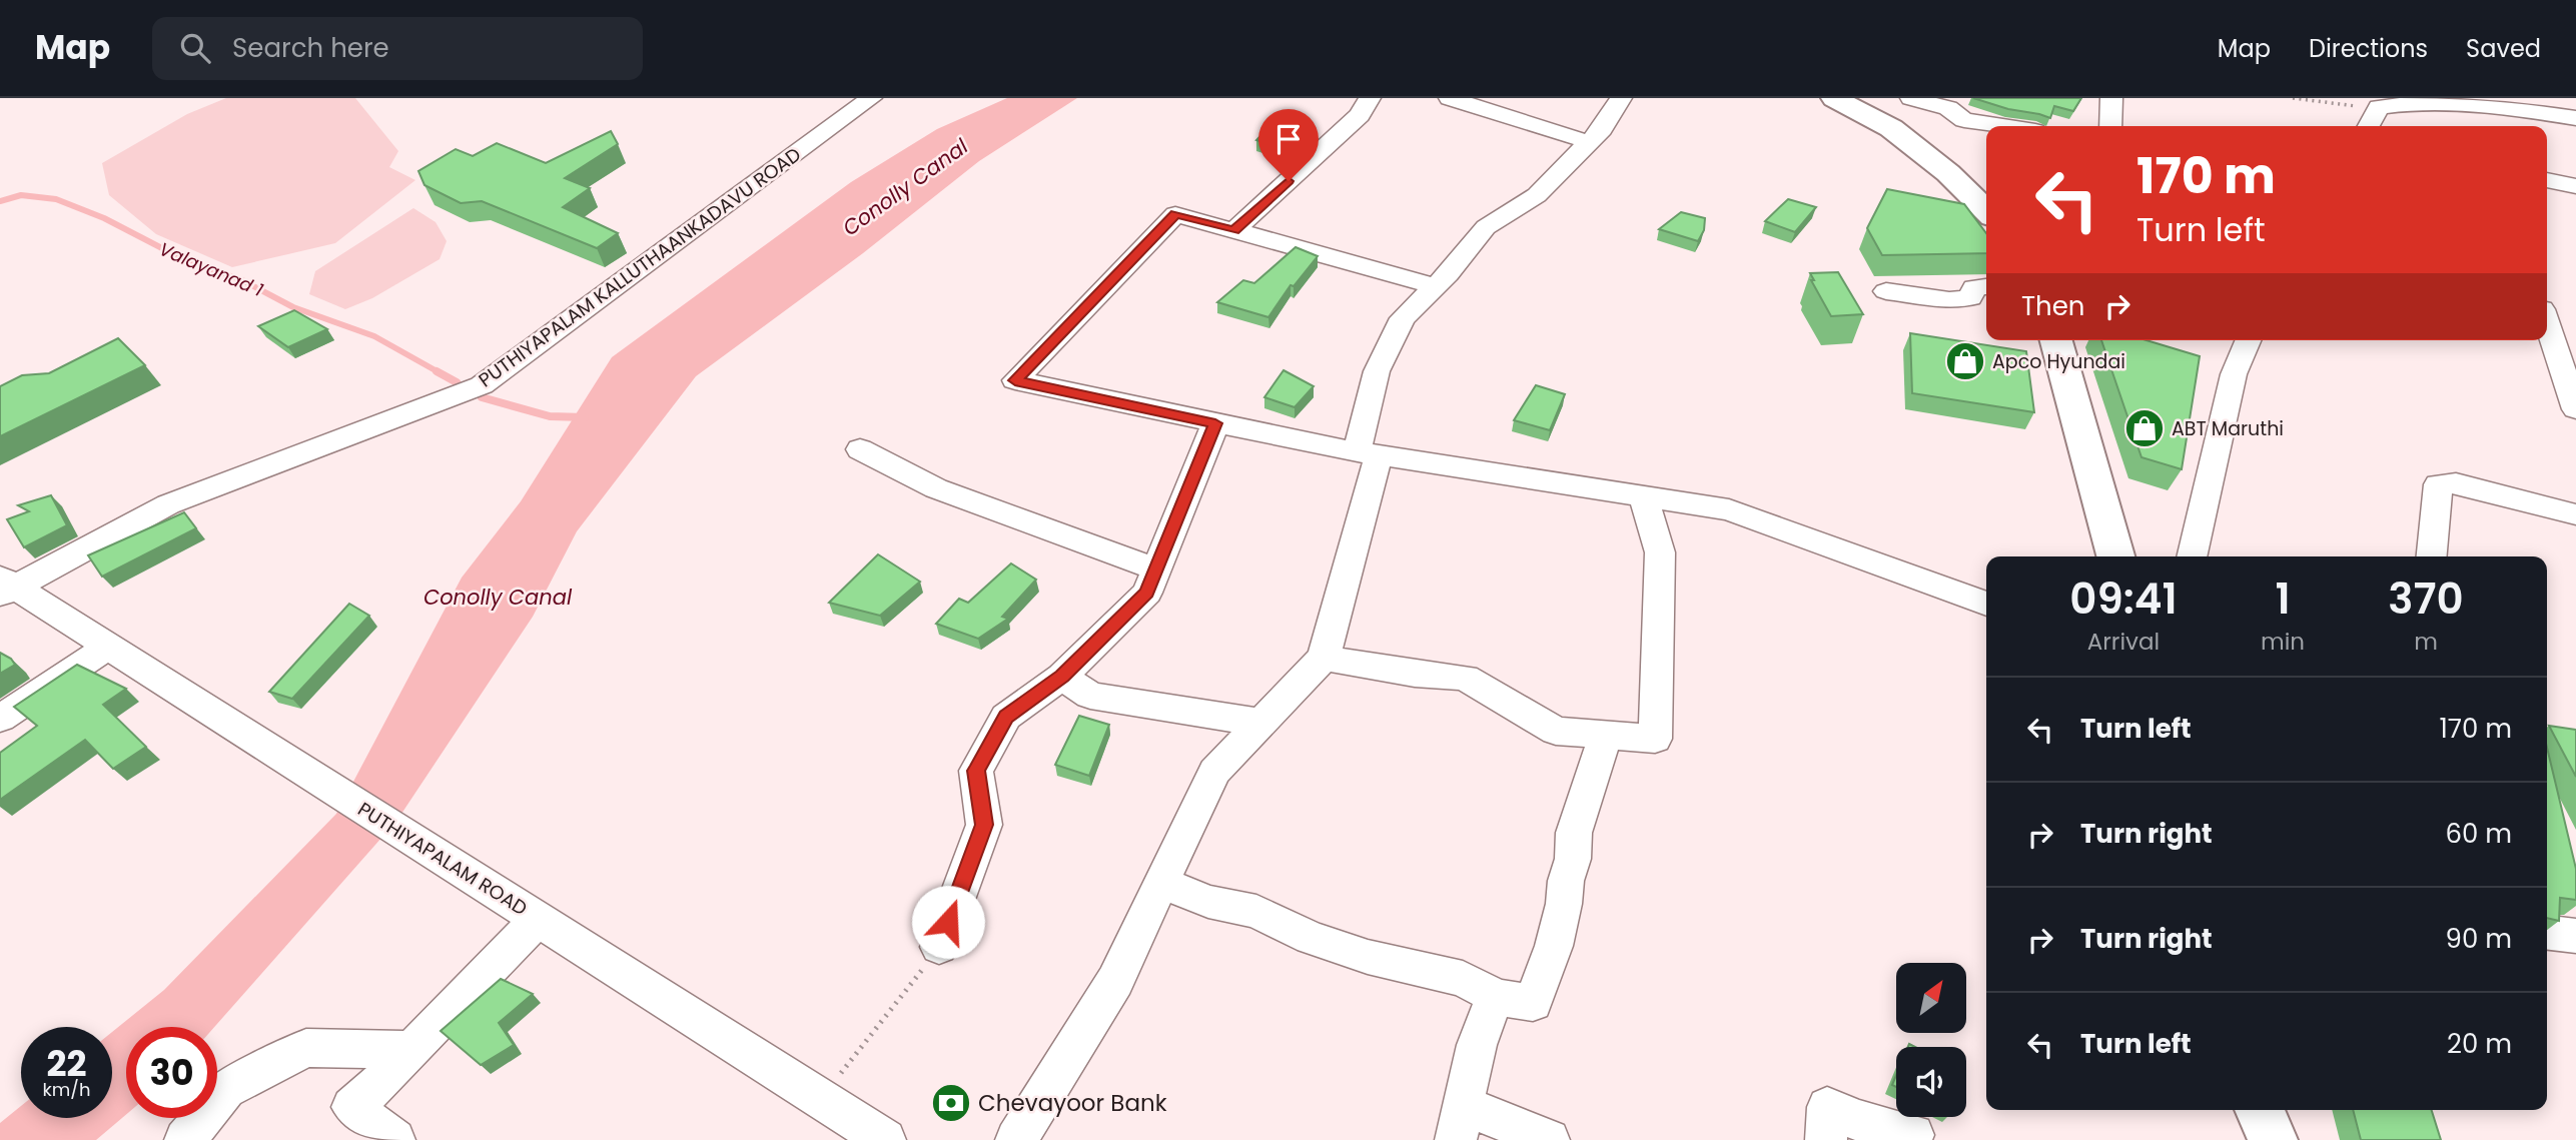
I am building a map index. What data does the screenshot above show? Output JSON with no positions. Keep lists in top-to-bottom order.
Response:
{
  "streets": {
    "street": ["PUTHIYAPALAM KALLUTHAANKADAVU ROAD", "PUTHIYAPALAM ROAD"]
  },
  "crossings": [
    ["PUTHIYAPALAM KALLUTHAANKADAVU ROAD", "PUTHIYAPALAM ROAD"]
  ],
  "water": ["Conolly Canal", "Valayanad 1"],
  "places": {
    "shop": ["Apco Hyundai", "ABT Maruthi"],
    "bank": ["Chevayoor Bank"]
  },
  "north": "top right",
  "page": {
    "header": "Map",
    "search": "Search here",
    "nav": ["Map", "Directions", "Saved"],
    "turn": ["170 m", "Turn left"],
    "then": "Then",
    "eta": [
      "09:41",
      "Arrival",
      "1",
      "min",
      "370",
      "m"
    ],
    "list": [
      {
        "name": "Turn left",
        "value": "170 m"
      },
      {
        "name": "Turn right",
        "value": "60 m"
      },
      {
        "name": "Turn right",
        "value": "90 m"
      },
      {
        "name": "Turn left",
        "value": "20 m"
      }
    ],
    "speed": "22 km/h",
    "limit": "30"
  }
}
